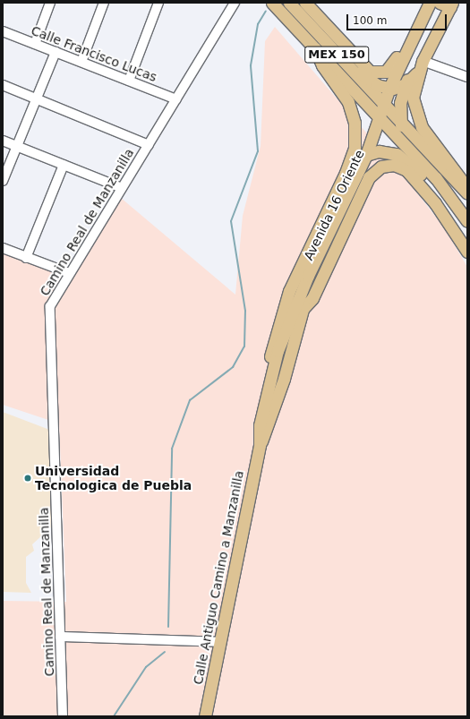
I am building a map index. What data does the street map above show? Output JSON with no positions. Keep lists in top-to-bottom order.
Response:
{
  "streets": {
    "main road": ["MEX 150", "Avenida 16 Oriente", "Calle Antiguo Camino a Manzanilla"],
    "street": ["Calle Francisco Lucas", "Camino Real de Manzanilla"]
  },
  "crossings": [
    ["Calle Francisco Lucas", "Camino Real de Manzanilla"],
    ["MEX 150", "Avenida 16 Oriente"],
    ["Avenida 16 Oriente", "Calle Antiguo Camino a Manzanilla"]
  ],
  "places": ["Universidad Tecnologica de Puebla"],
  "scale_bar": "100 m"
}
